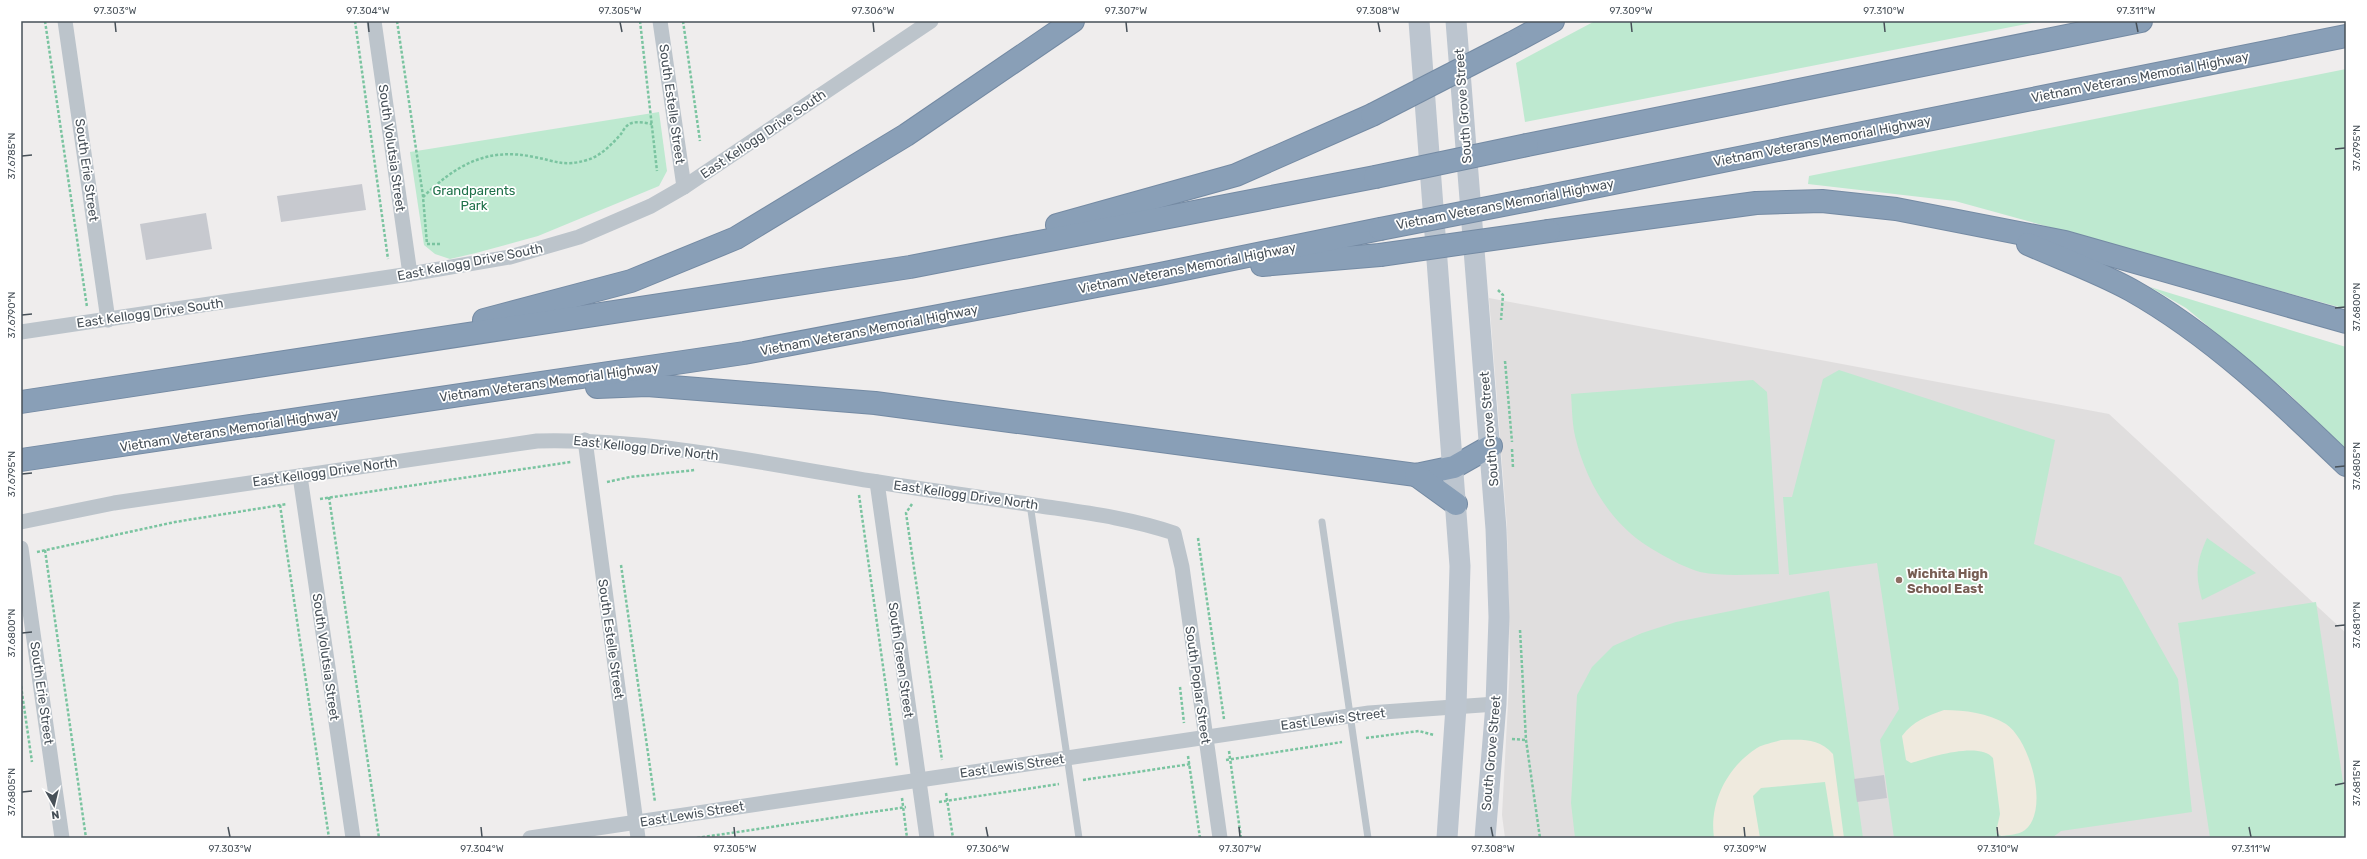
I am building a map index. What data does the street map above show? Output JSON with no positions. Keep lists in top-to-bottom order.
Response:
{
  "streets": {
    "highway": ["Vietnam Veterans Memorial Highway"],
    "street": [
      "South Estelle Street",
      "South Grove Street",
      "East Kellogg Drive South",
      "South Volutsia Street",
      "South Erie Street",
      "East Kellogg Drive North",
      "South Green Street",
      "South Poplar Street",
      "East Lewis Street"
    ]
  },
  "crossings": [
    ["South Estelle Street", "East Kellogg Drive South"],
    ["South Estelle Street", "East Kellogg Drive North"],
    ["South Estelle Street", "East Lewis Street"],
    ["South Grove Street", "East Lewis Street"],
    ["East Kellogg Drive South", "South Volutsia Street"],
    ["East Kellogg Drive South", "South Erie Street"],
    ["South Volutsia Street", "East Kellogg Drive North"],
    ["East Kellogg Drive North", "South Green Street"],
    ["East Kellogg Drive North", "South Poplar Street"],
    ["South Green Street", "East Lewis Street"],
    ["South Poplar Street", "East Lewis Street"]
  ],
  "parks": ["Grandparents Park"],
  "places": ["Wichita High School East"],
  "north": "bottom",
  "coordinates": [
    "97.303°W",
    "97.304°W",
    "97.305°W",
    "97.306°W",
    "97.307°W",
    "97.308°W",
    "97.309°W",
    "97.310°W",
    "97.311°W",
    "37.6795°N",
    "37.6785°N",
    "37.6800°N",
    "37.6790°N",
    "37.6805°N",
    "37.6810°N",
    "37.6815°N"
  ]
}
